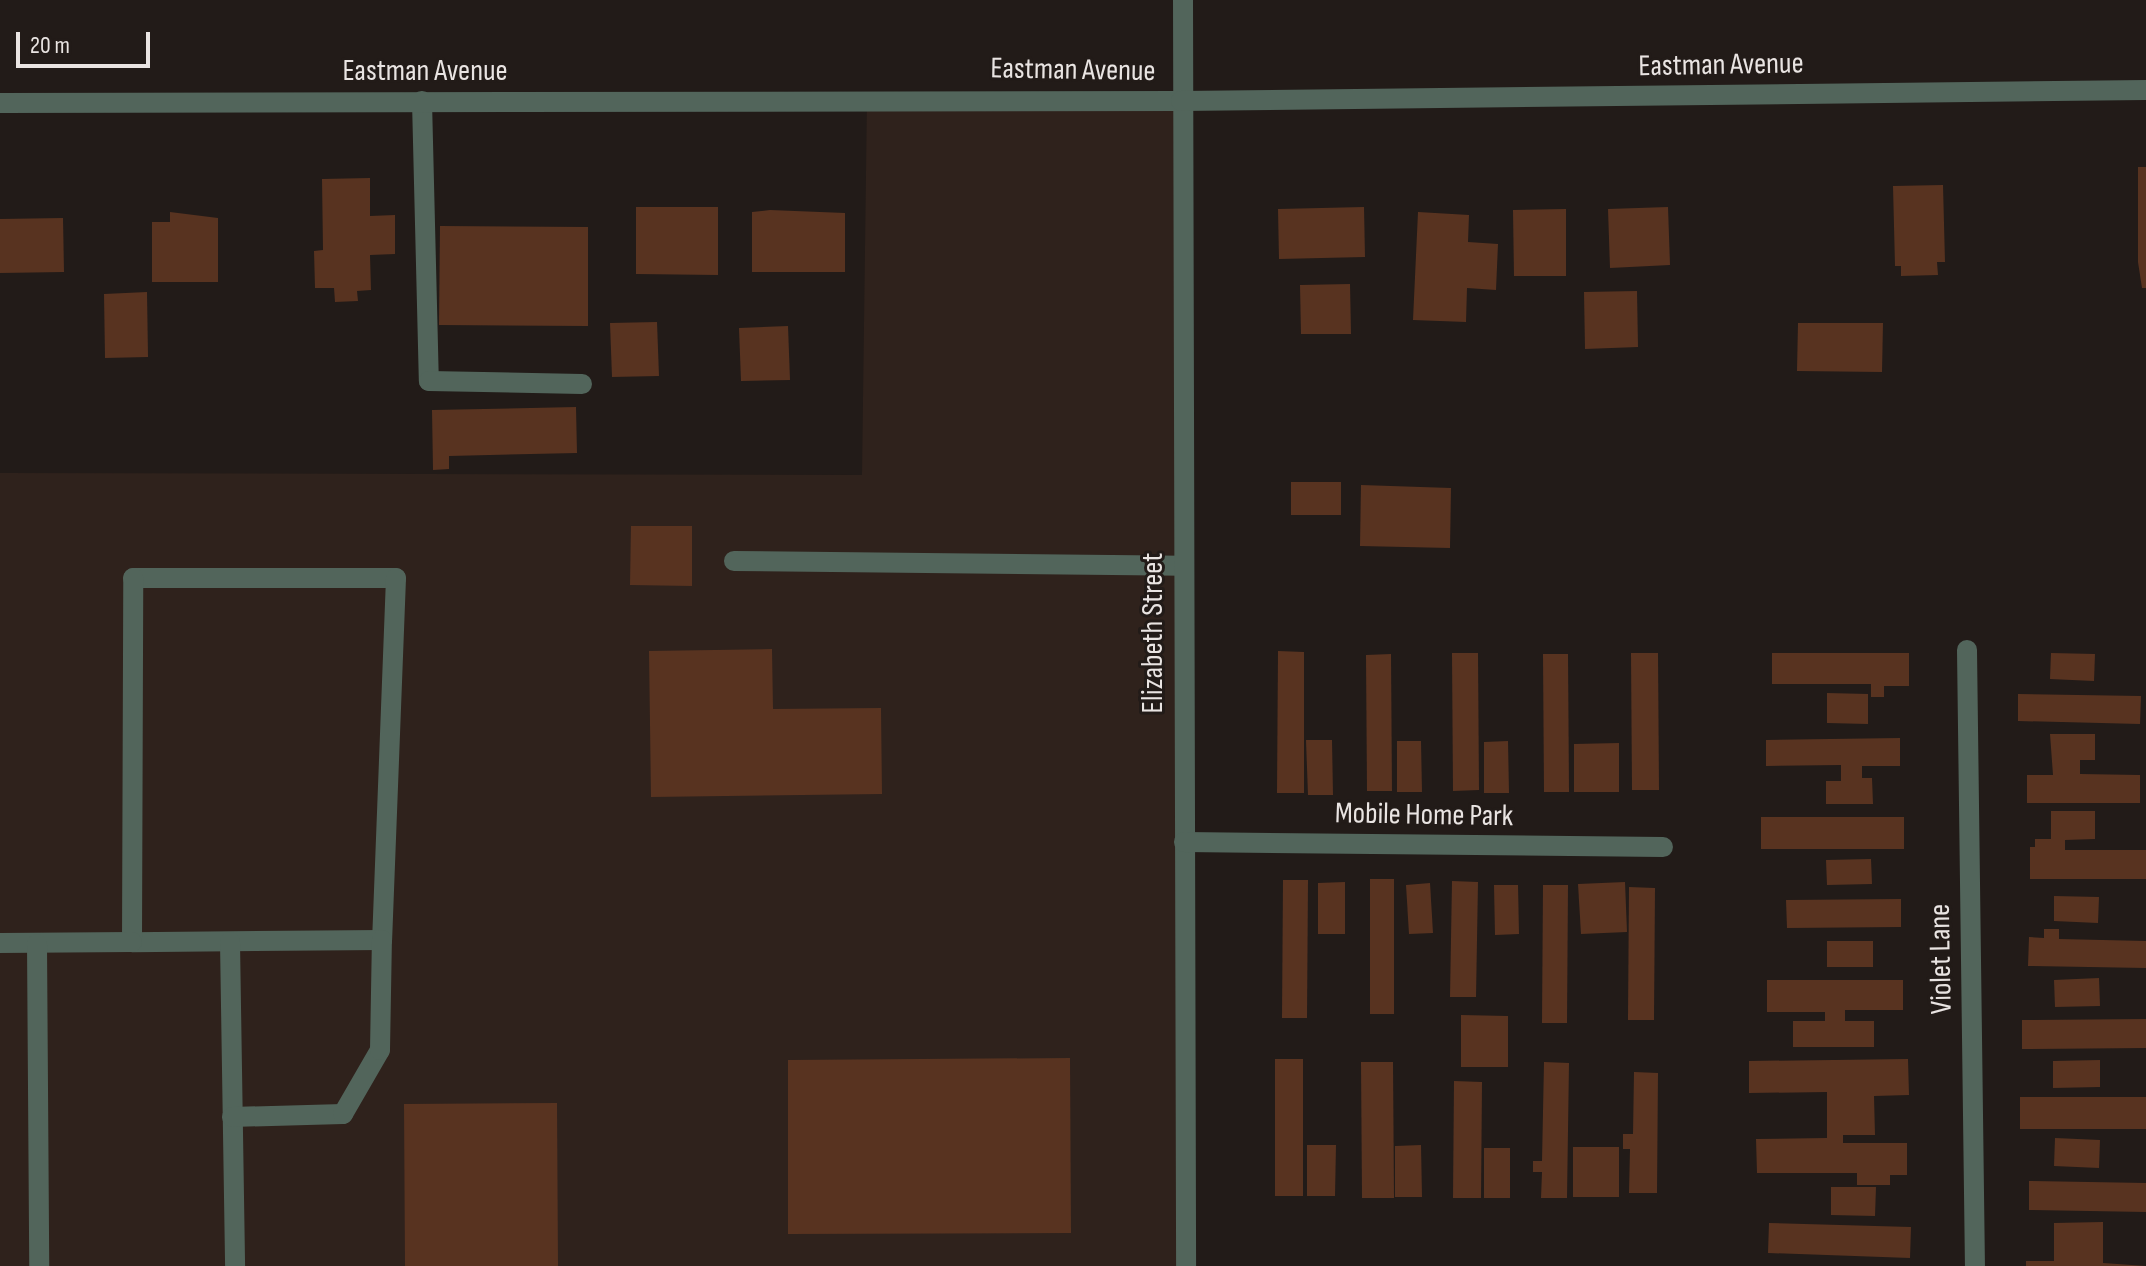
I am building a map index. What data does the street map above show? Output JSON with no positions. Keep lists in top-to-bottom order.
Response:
{
  "streets": {
    "street": [
      "Eastman Avenue",
      "Elizabeth Street",
      "Mobile Home Park",
      "Violet Lane"
    ]
  },
  "crossings": [
    ["Eastman Avenue", "Elizabeth Street"],
    ["Elizabeth Street", "Mobile Home Park"]
  ],
  "scale_bar": "20 m"
}
